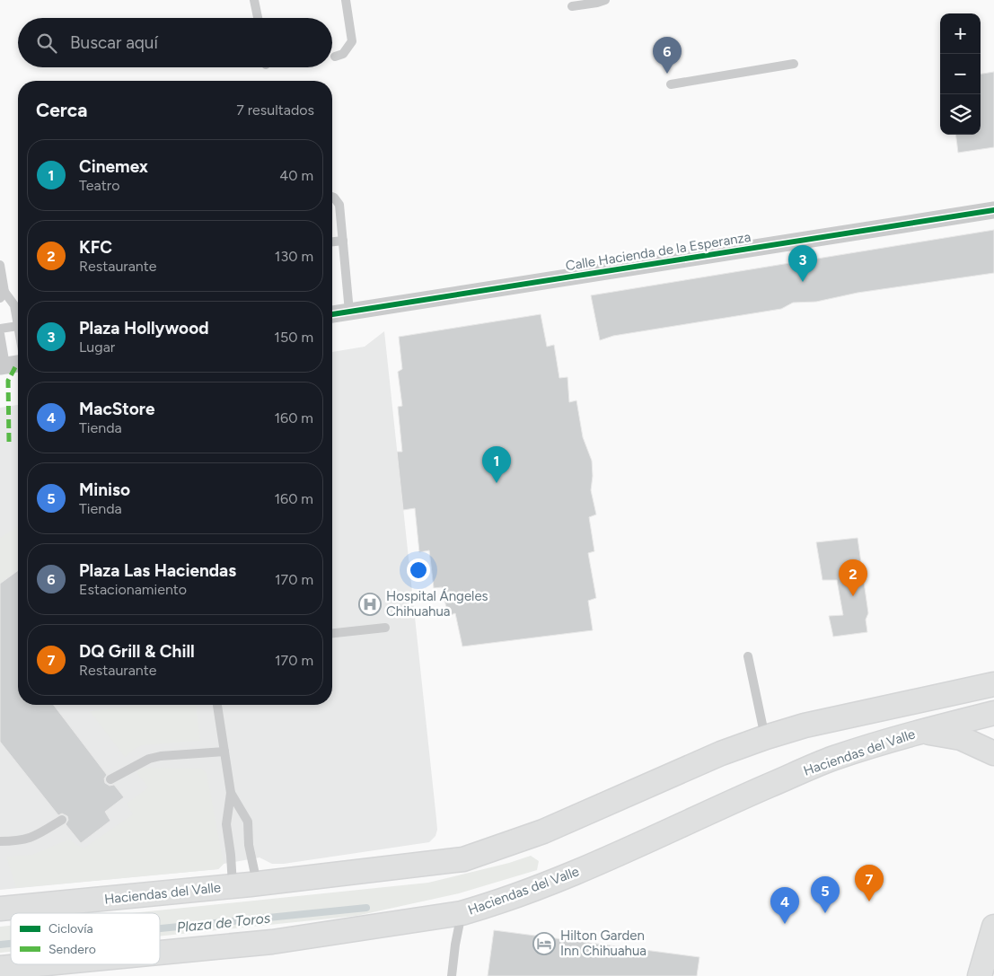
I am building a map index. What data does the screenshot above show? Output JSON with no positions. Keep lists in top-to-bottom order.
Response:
{
  "streets": {
    "main road": ["Haciendas del Valle"],
    "street": ["Calle Hacienda de la Esperanza"]
  },
  "water": ["Plaza de Toros"],
  "places": {
    "hospital": ["Hospital Ángeles Chihuahua"],
    "hotel": ["Hilton Garden Inn Chihuahua"]
  },
  "legend": ["Ciclovía", "Sendero"],
  "page": {
    "map_buttons": ["+", "−"],
    "search": "Buscar aquí",
    "pins": [
      "6",
      "3",
      "1",
      "2",
      "7",
      "5",
      "4"
    ],
    "heading": ["Cerca", "7 resultados"],
    "list": [
      {
        "mark": "1",
        "name": "Cinemex",
        "note": "Teatro",
        "value": "40 m"
      },
      {
        "mark": "2",
        "name": "KFC",
        "note": "Restaurante",
        "value": "130 m"
      },
      {
        "mark": "3",
        "name": "Plaza Hollywood",
        "note": "Lugar",
        "value": "150 m"
      },
      {
        "mark": "4",
        "name": "MacStore",
        "note": "Tienda",
        "value": "160 m"
      },
      {
        "mark": "5",
        "name": "Miniso",
        "note": "Tienda",
        "value": "160 m"
      },
      {
        "mark": "6",
        "name": "Plaza Las Haciendas",
        "note": "Estacionamiento",
        "value": "170 m"
      },
      {
        "mark": "7",
        "name": "DQ Grill & Chill",
        "note": "Restaurante",
        "value": "170 m"
      }
    ]
  }
}
